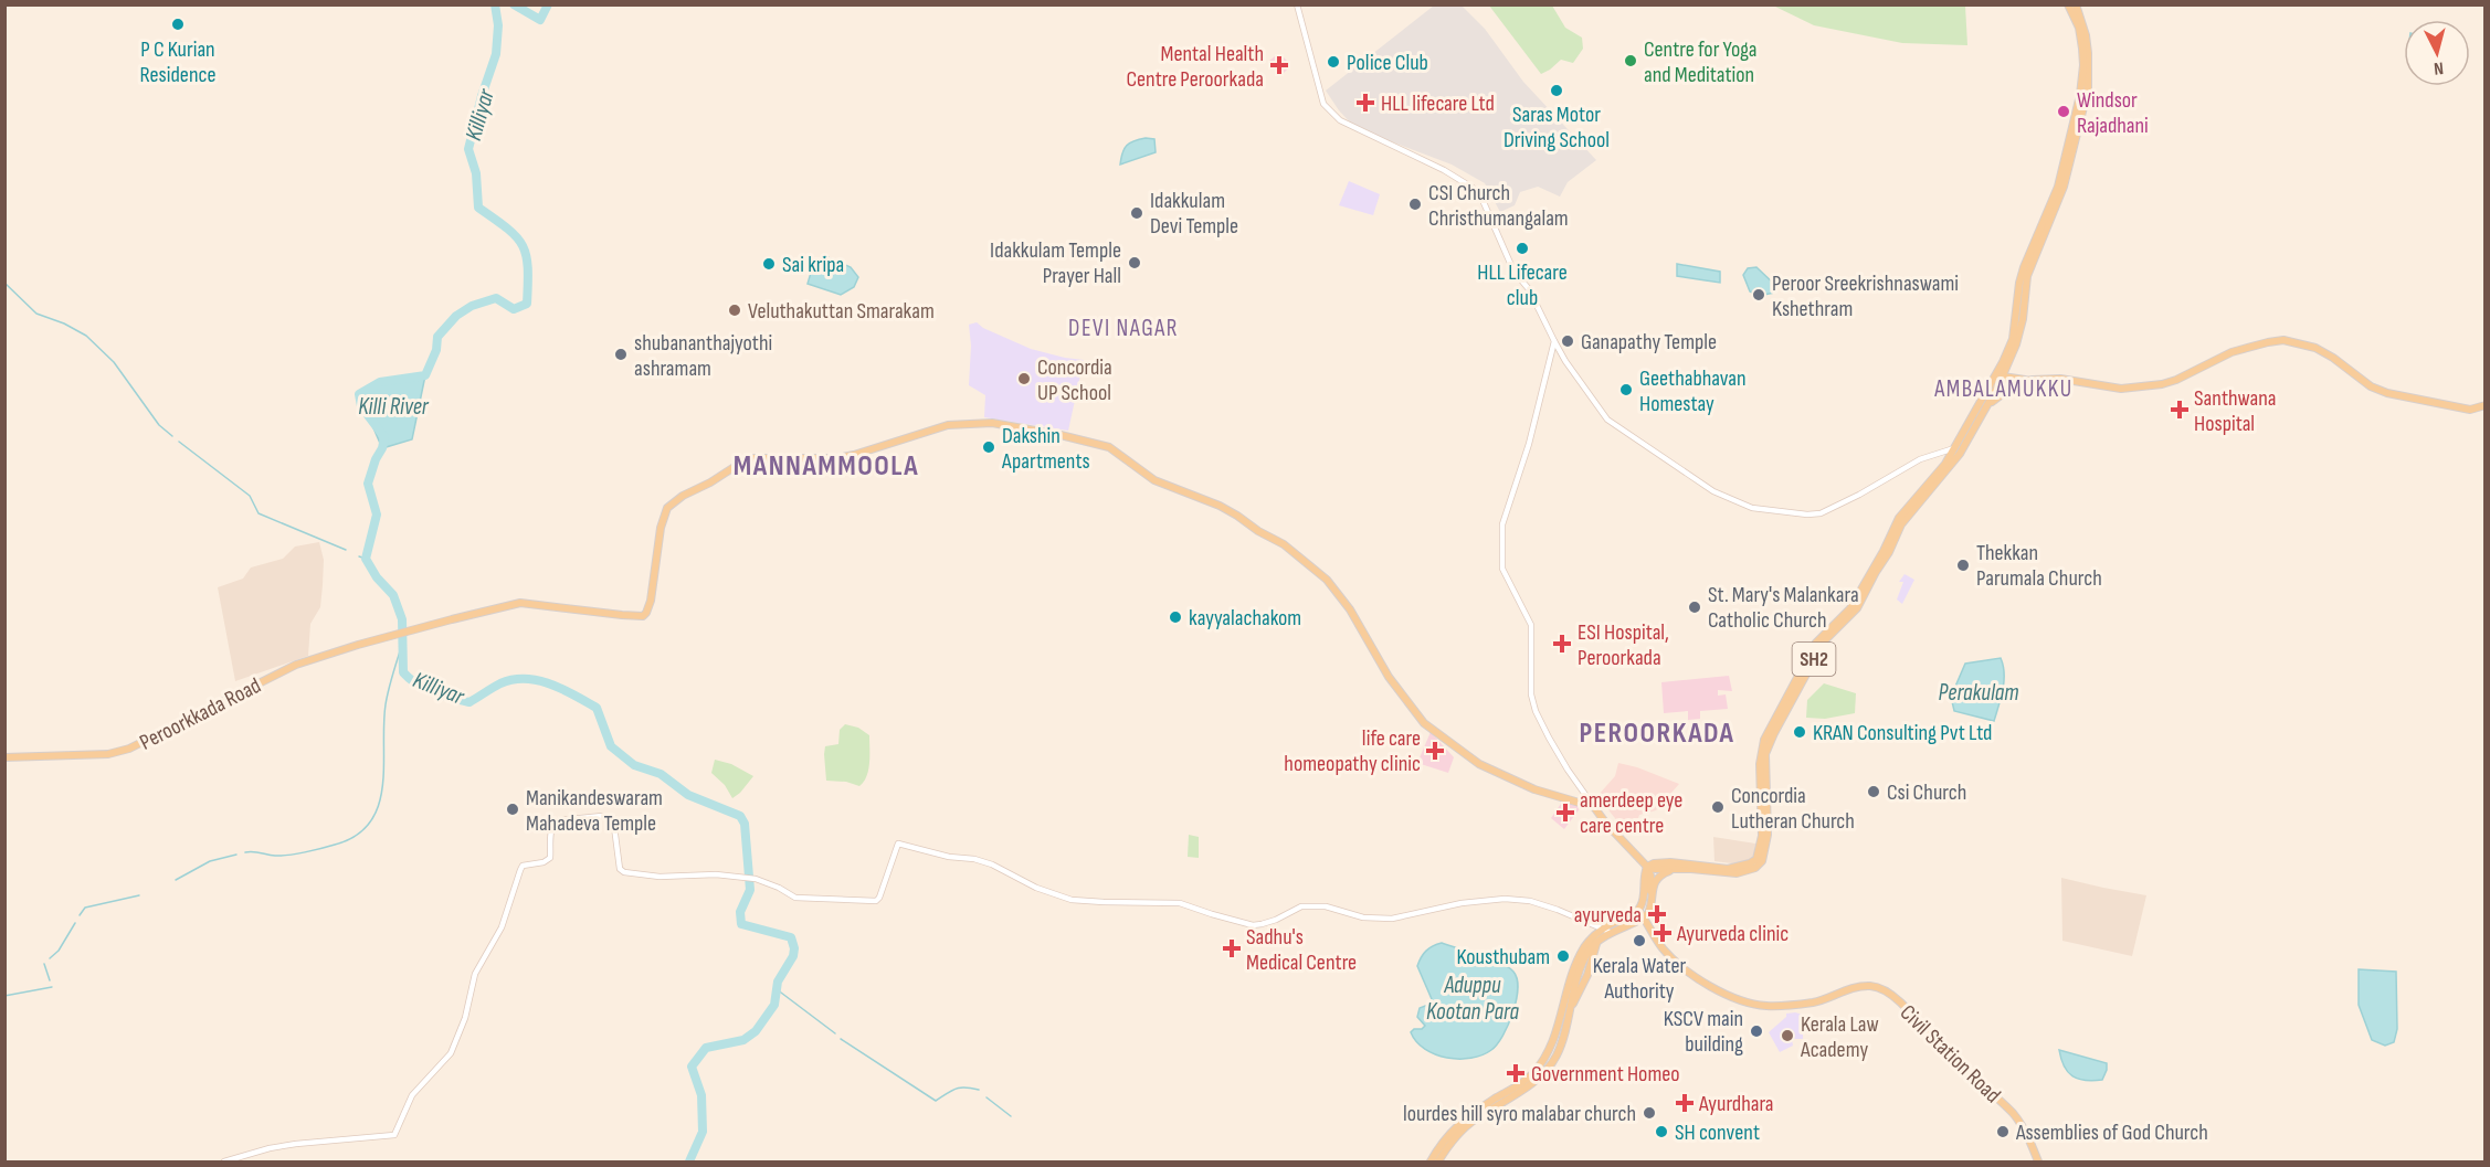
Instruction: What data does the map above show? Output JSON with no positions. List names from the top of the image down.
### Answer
{
  "streets": {
    "main road": ["Peroorkkada Road", "Civil Station Road"]
  },
  "districts": [
    "DEVI NAGAR",
    "AMBALAMUKKU",
    "MANNAMMOOLA",
    "PEROORKADA"
  ],
  "water": [
    "Killiyar",
    "Killi River",
    "Perakulam",
    "Aduppu Kootan Para"
  ],
  "places": {
    "other": [
      "P C Kurian Residence",
      "Centre for Yoga and Meditation",
      "Police Club",
      "Saras Motor Driving School",
      "Windsor Rajadhani",
      "CSI Church Christhumangalam",
      "Idakkulam Devi Temple",
      "HLL Lifecare club",
      "Idakkulam Temple Prayer Hall",
      "Sai kripa",
      "Peroor Sreekrishnaswami Kshethram",
      "Veluthakuttan Smarakam",
      "Ganapathy Temple",
      "shubananthajyothi ashramam",
      "Concordia UP School",
      "Geethabhavan Homestay",
      "Dakshin Apartments",
      "Thekkan Parumala Church",
      "St. Mary's Malankara Catholic Church",
      "kayyalachakom",
      "KRAN Consulting Pvt Ltd",
      "Csi Church",
      "Concordia Lutheran Church",
      "Manikandeswaram Mahadeva Temple",
      "Kerala Water Authority",
      "Kousthubam",
      "KSCV main building",
      "Kerala Law Academy",
      "lourdes hill syro malabar church",
      "SH convent",
      "Assemblies of God Church"
    ],
    "health": [
      "Mental Health Centre Peroorkada",
      "HLL lifecare Ltd",
      "Santhwana Hospital",
      "ESI Hospital, Peroorkada",
      "life care homeopathy clinic",
      "amerdeep eye care centre",
      "ayurveda",
      "Ayurveda clinic",
      "Sadhu's Medical Centre",
      "Government Homeo",
      "Ayurdhara"
    ]
  },
  "north": "bottom"
}
